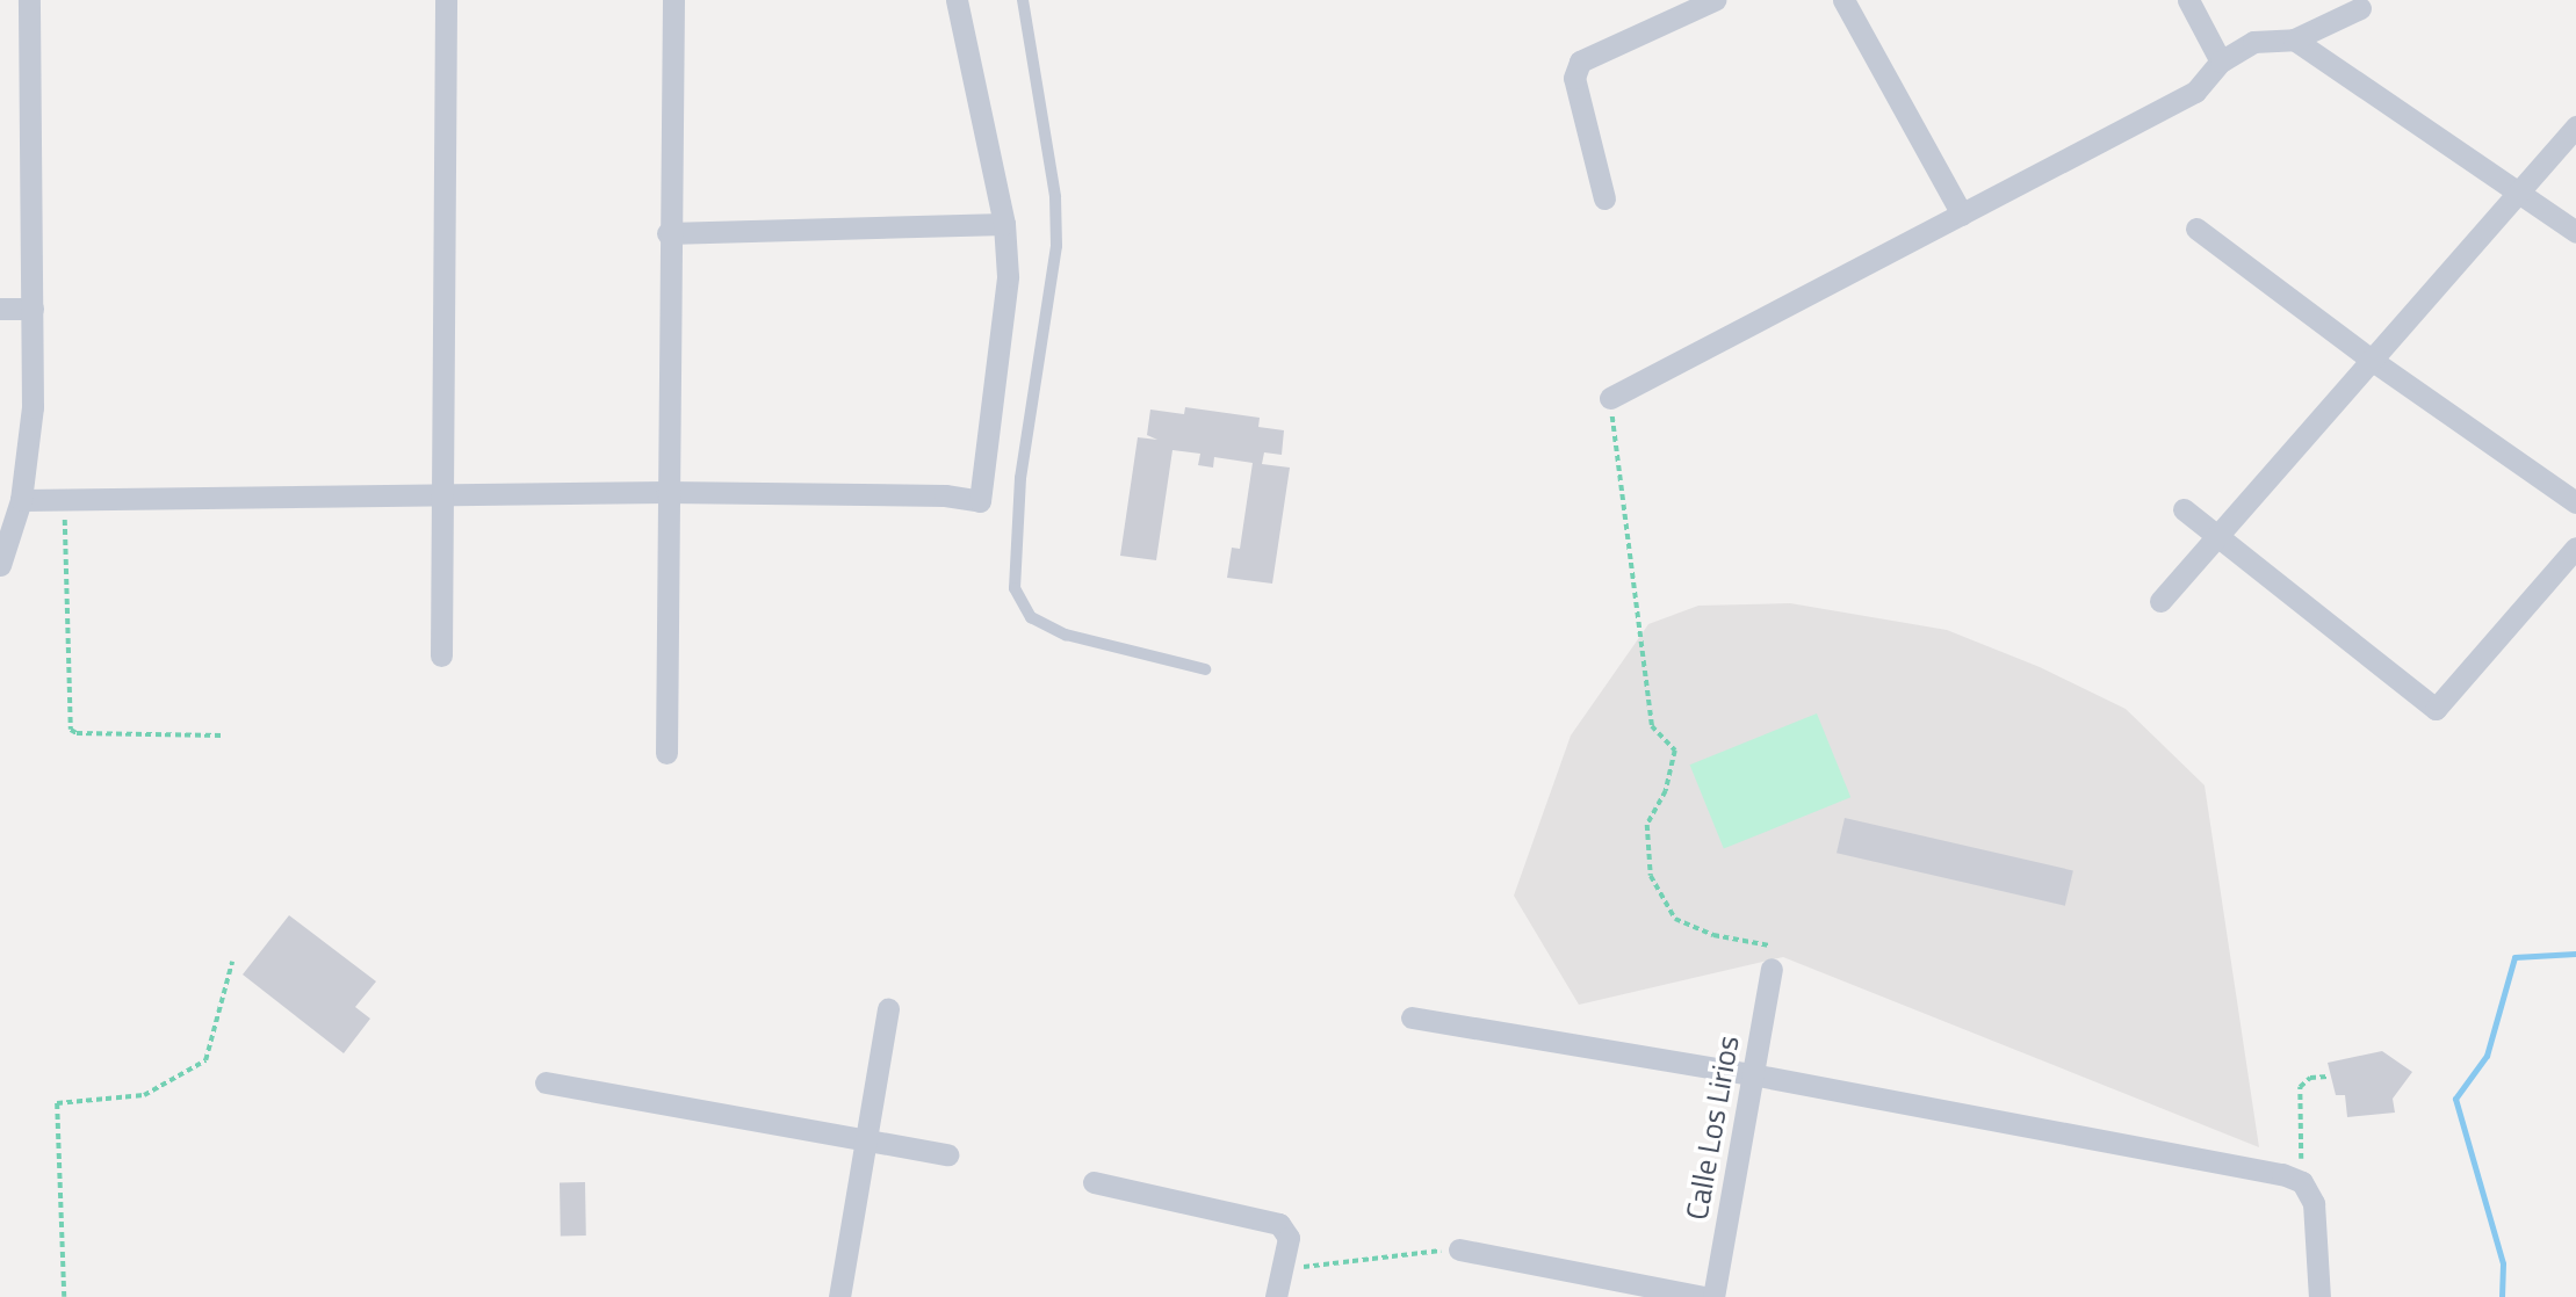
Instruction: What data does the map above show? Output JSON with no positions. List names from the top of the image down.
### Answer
{
  "streets": {
    "street": ["Calle Los Lirios"]
  }
}
